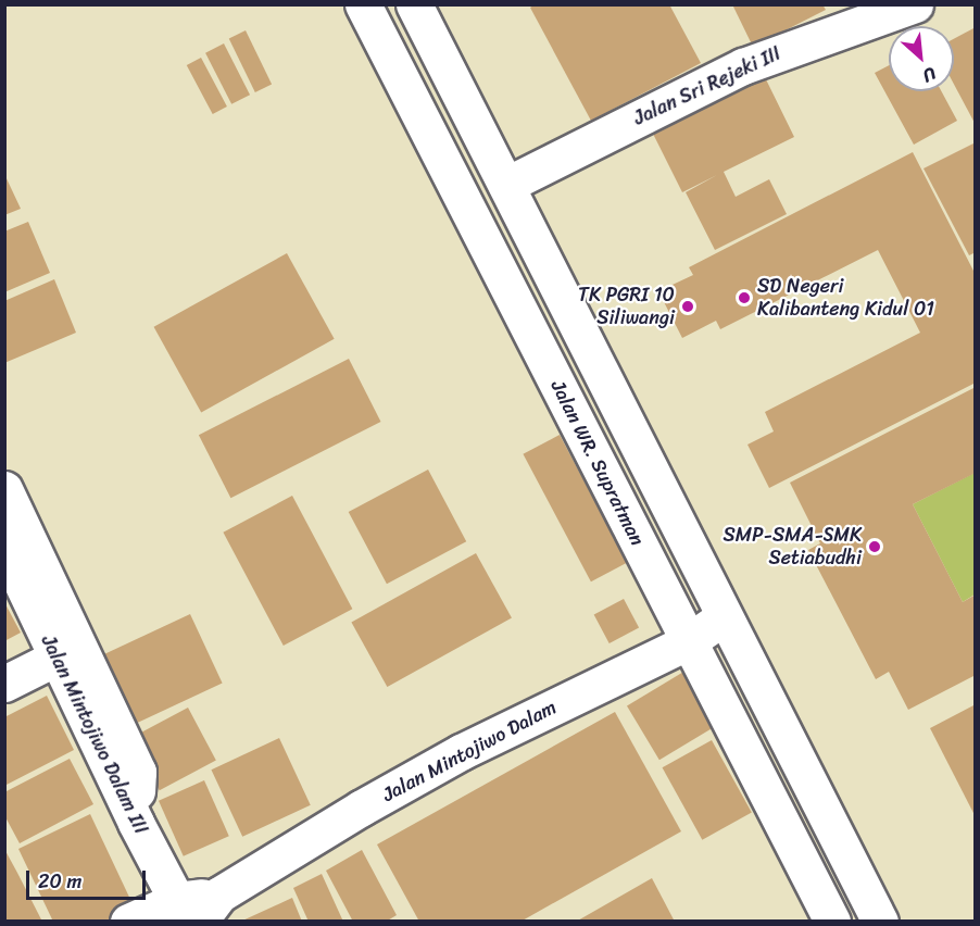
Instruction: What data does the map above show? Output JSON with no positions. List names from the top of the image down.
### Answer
{
  "streets": {
    "main road": [
      "Jalan Sri Rejeki III",
      "Jalan WR. Supratman",
      "Jalan Mintojiwo Dalam III",
      "Jalan Mintojiwo Dalam"
    ]
  },
  "crossings": [
    ["Jalan WR. Supratman", "Jalan Mintojiwo Dalam"],
    ["Jalan Mintojiwo Dalam III", "Jalan Mintojiwo Dalam"]
  ],
  "places": ["SD Negeri Kalibanteng Kidul 01", "TK PGRI 10 Siliwangi", "SMP-SMA-SMK Setiabudhi"],
  "scale_bar": "20 m",
  "north": "bottom right"
}
